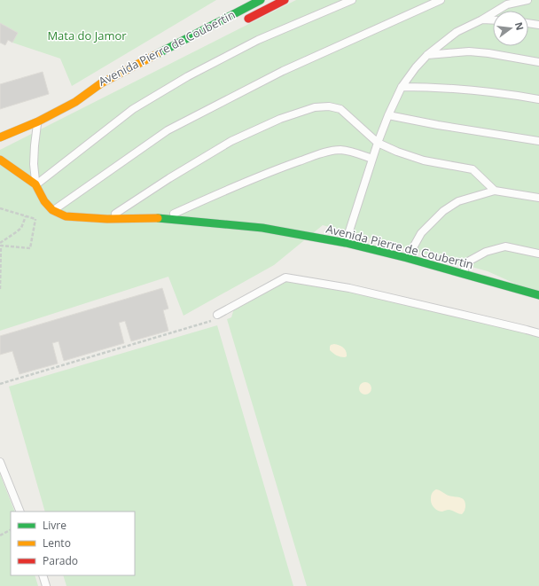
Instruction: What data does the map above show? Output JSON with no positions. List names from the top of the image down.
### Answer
{
  "streets": {
    "street": ["Avenida Pierre de Coubertin"]
  },
  "parks": ["Mata do Jamor"],
  "legend": ["Livre", "Lento", "Parado"],
  "north": "right"
}
